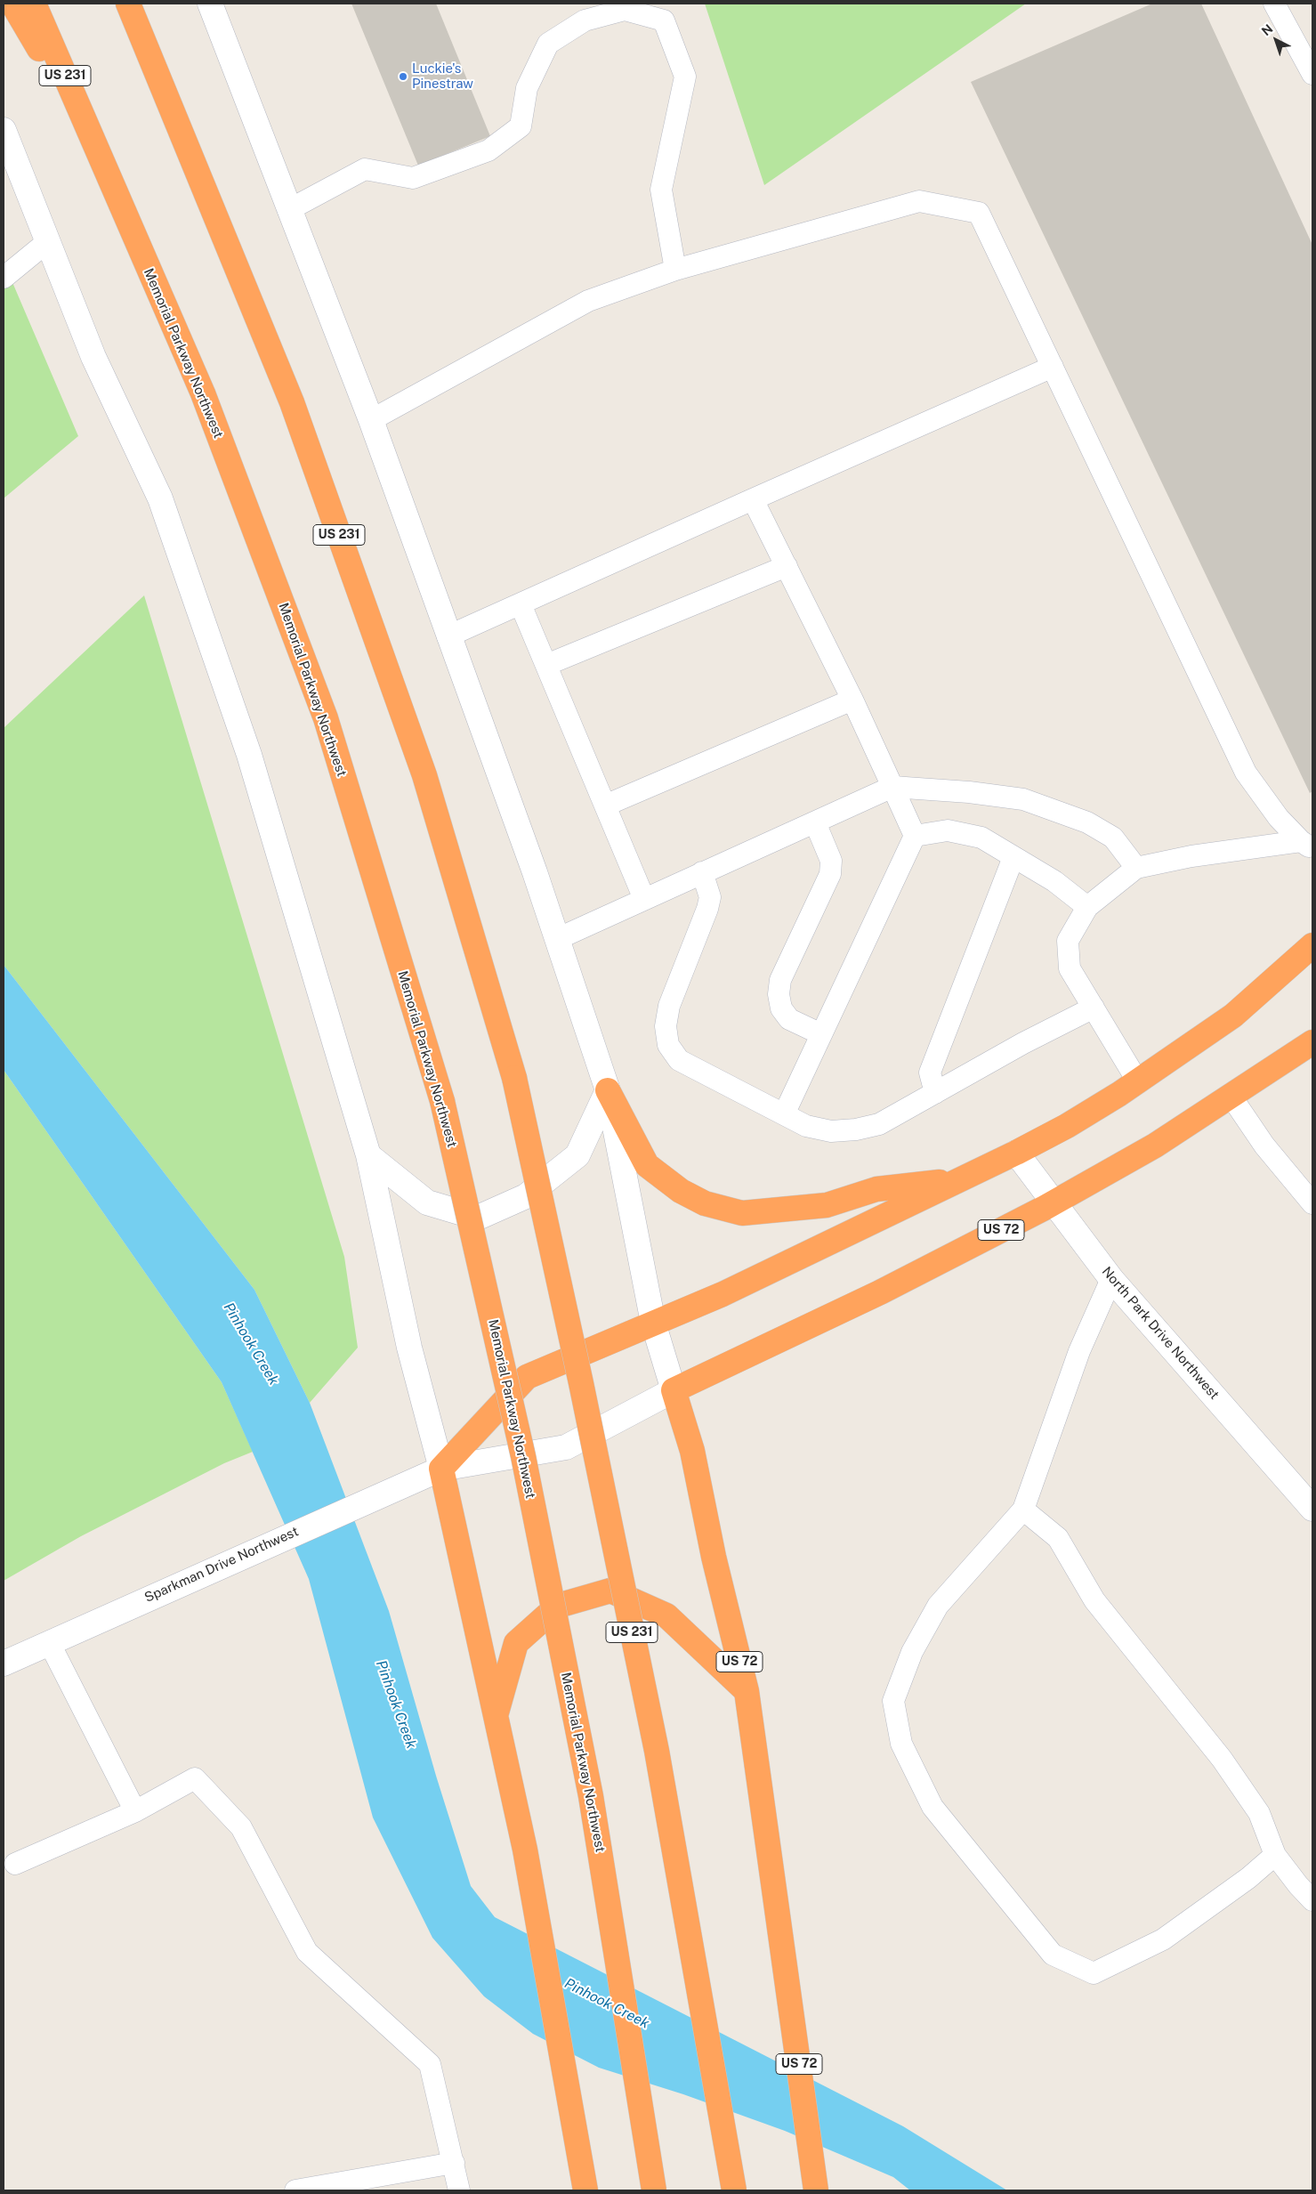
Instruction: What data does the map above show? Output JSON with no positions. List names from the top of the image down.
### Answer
{
  "streets": {
    "highway": [
      "US 231",
      "Memorial Parkway Northwest",
      "US 72",
      "Sparkman Drive Northwest"
    ],
    "main road": ["North Park Drive Northwest"]
  },
  "crossings": [
    ["US 72", "North Park Drive Northwest"],
    ["US 72", "Sparkman Drive Northwest"],
    ["North Park Drive Northwest", "Sparkman Drive Northwest"]
  ],
  "water": ["Pinhook Creek"],
  "places": ["Luckie's Pinestraw"],
  "north": "top left"
}
